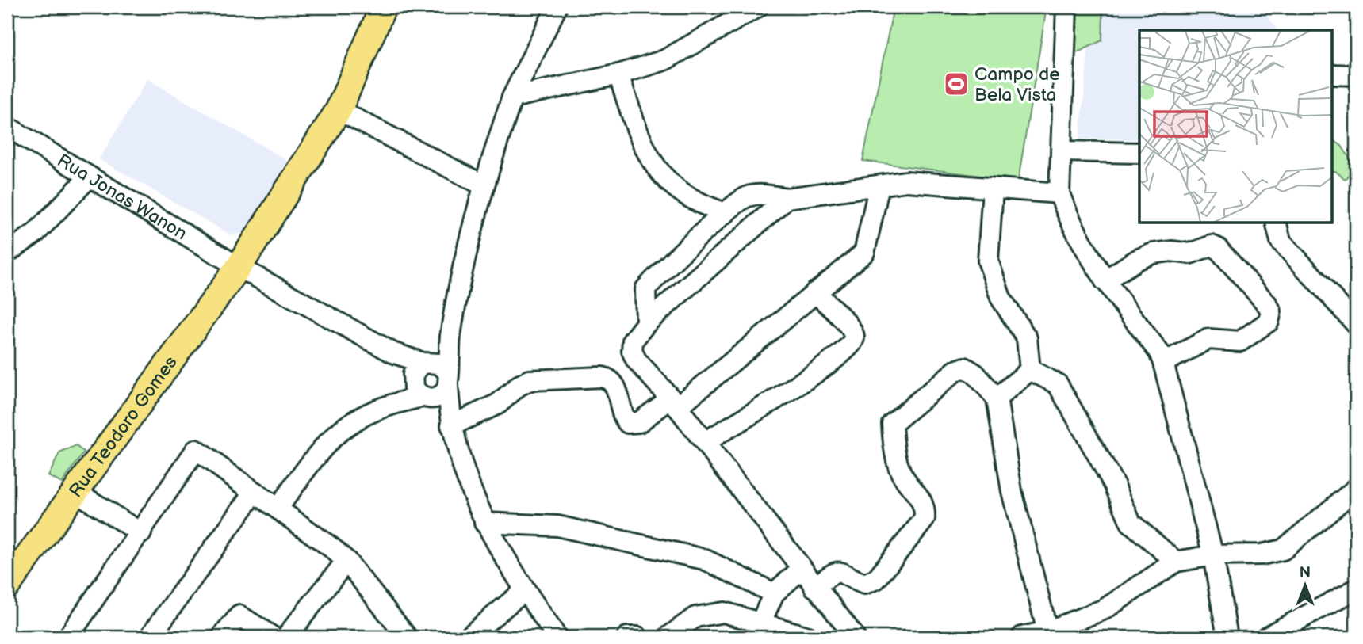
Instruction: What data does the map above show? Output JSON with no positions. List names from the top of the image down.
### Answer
{
  "streets": {
    "main road": ["Rua Teodoro Gomes"],
    "street": ["Rua Jonas Wanon"]
  },
  "crossings": [
    ["Rua Jonas Wanon", "Rua Teodoro Gomes"]
  ],
  "places": {
    "sports": ["Campo de Bela Vista"]
  },
  "north": "top"
}
